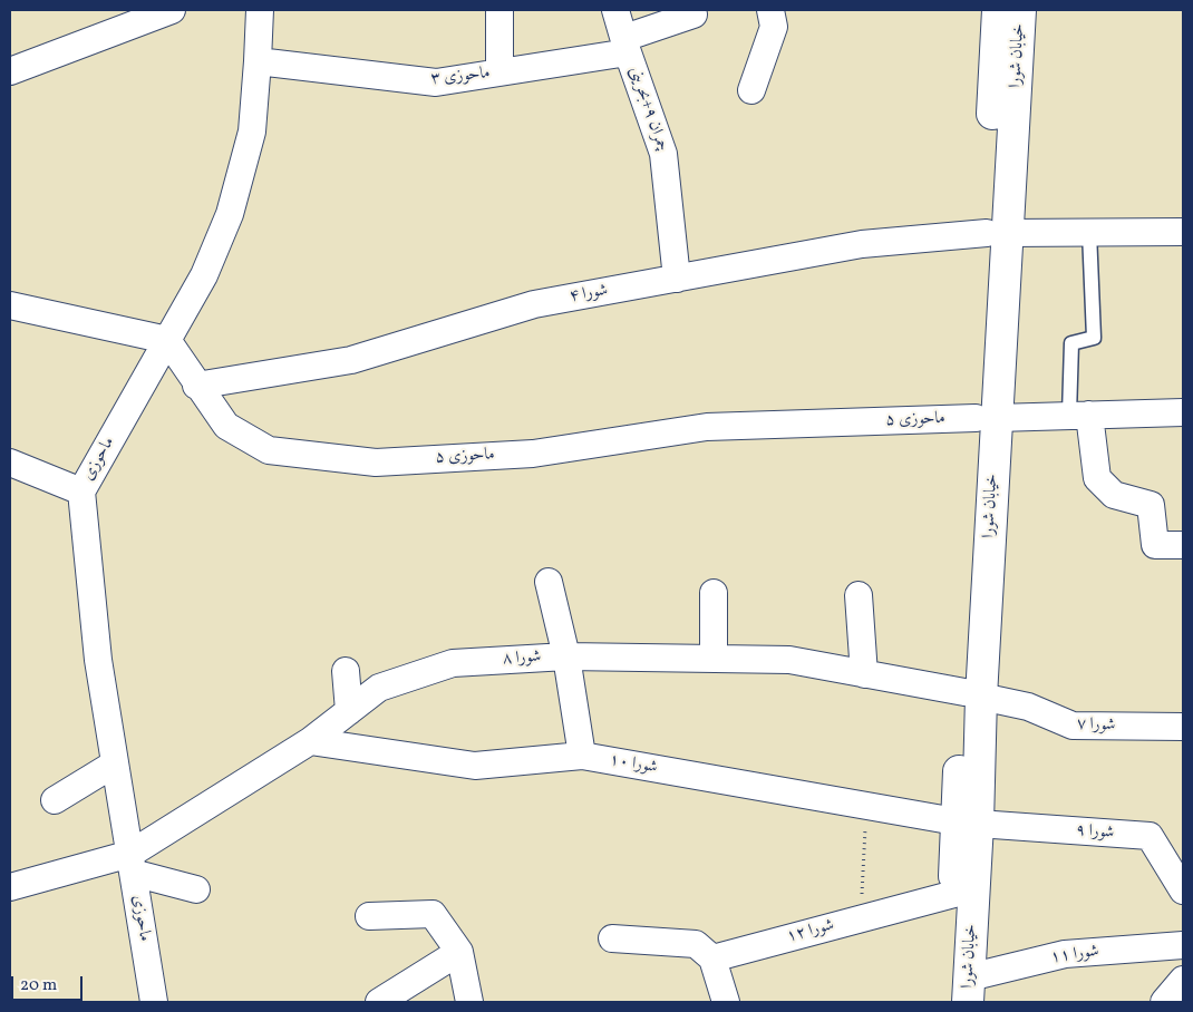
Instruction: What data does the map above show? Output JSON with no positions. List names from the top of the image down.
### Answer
{
  "streets": {
    "main road": ["خیابان شورا"],
    "street": [
      "ماحوزی ۳",
      "چمران ۹+بحرینی",
      "شورا ۴",
      "ماحوزی ۵",
      "ماحوزی",
      "شورا ۸",
      "شورا ۷",
      "شورا ۱۰",
      "شورا ۹",
      "شورا ۱۲",
      "شورا ۱۱"
    ]
  },
  "crossings": [
    ["خیابان شورا", "شورا ۴"],
    ["خیابان شورا", "ماحوزی ۵"],
    ["خیابان شورا", "شورا ۸"],
    ["خیابان شورا", "شورا ۷"],
    ["خیابان شورا", "شورا ۱۰"],
    ["خیابان شورا", "شورا ۹"],
    ["خیابان شورا", "شورا ۱۲"],
    ["خیابان شورا", "شورا ۱۱"],
    ["ماحوزی ۳", "چمران ۹+بحرینی"],
    ["ماحوزی ۳", "ماحوزی"],
    ["چمران ۹+بحرینی", "شورا ۴"],
    ["شورا ۴", "ماحوزی ۵"],
    ["ماحوزی ۵", "ماحوزی"],
    ["ماحوزی", "شورا ۸"],
    ["شورا ۸", "شورا ۷"],
    ["شورا ۸", "شورا ۱۰"],
    ["شورا ۱۰", "شورا ۹"]
  ],
  "scale_bar": "20 m"
}
